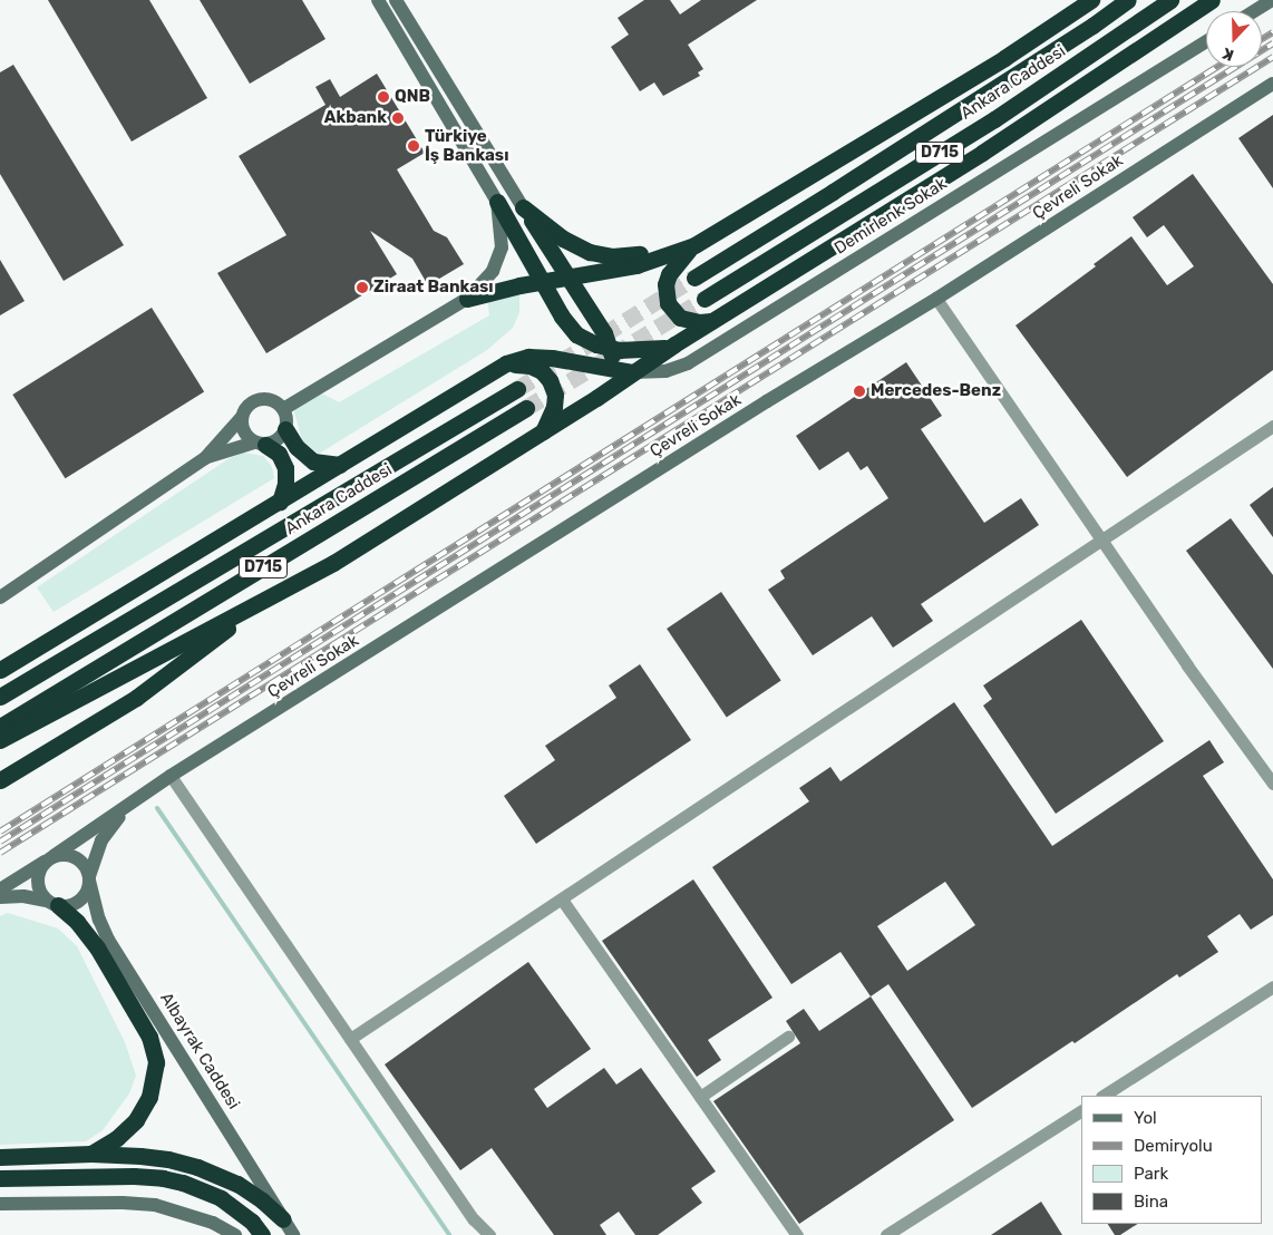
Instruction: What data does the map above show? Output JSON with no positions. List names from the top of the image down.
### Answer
{
  "streets": {
    "highway": ["Ankara Caddesi", "D715"],
    "street": ["Çevreli Sokak", "Demirlenk Sokak", "Albayrak Caddesi"]
  },
  "crossings": [
    ["Çevreli Sokak", "Albayrak Caddesi"]
  ],
  "places": [
    "QNB",
    "Akbank",
    "Türkiye İş Bankası",
    "Ziraat Bankası",
    "Mercedes-Benz"
  ],
  "legend": [
    "Yol",
    "Demiryolu",
    "Park",
    "Bina"
  ],
  "north": "bottom"
}
